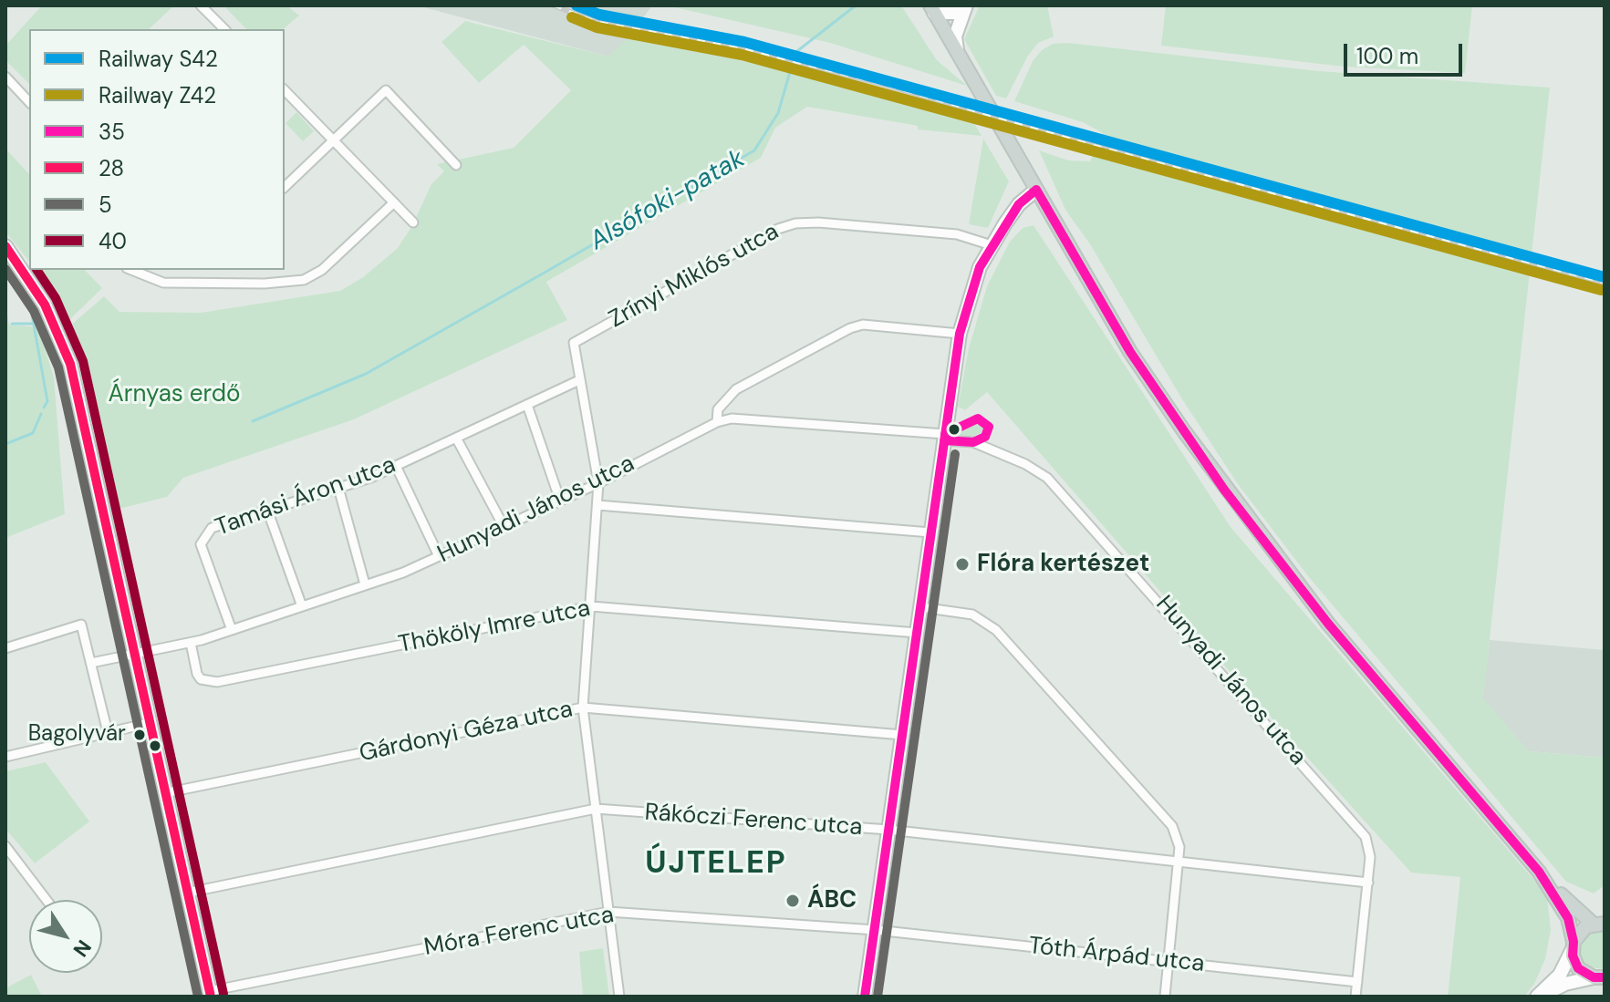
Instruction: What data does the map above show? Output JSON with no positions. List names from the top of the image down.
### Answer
{
  "streets": {
    "street": [
      "Zrínyi Miklós utca",
      "Tamási Áron utca",
      "Hunyadi János utca",
      "Thököly Imre utca",
      "Gárdonyi Géza utca",
      "Rákóczi Ferenc utca",
      "Móra Ferenc utca",
      "Tóth Árpád utca"
    ]
  },
  "crossings": [
    ["Zrínyi Miklós utca", "Tamási Áron utca"],
    ["Tamási Áron utca", "Hunyadi János utca"],
    ["Hunyadi János utca", "Thököly Imre utca"],
    ["Hunyadi János utca", "Rákóczi Ferenc utca"],
    ["Hunyadi János utca", "Tóth Árpád utca"],
    ["Móra Ferenc utca", "Tóth Árpád utca"]
  ],
  "districts": ["ÚJTELEP"],
  "water": ["Alsófoki-patak"],
  "parks": ["Árnyas erdő"],
  "places": ["Flóra kertészet", "Bagolyvár", "ÁBC"],
  "lines": [
    "rail line S42",
    "rail line Z42",
    "transit line 35",
    "transit line 28",
    "transit line 5",
    "transit line 40"
  ],
  "legend": [
    "Railway S42",
    "Railway Z42",
    "35",
    "28",
    "5",
    "40"
  ],
  "scale_bar": "100 m",
  "north": "bottom right"
}
